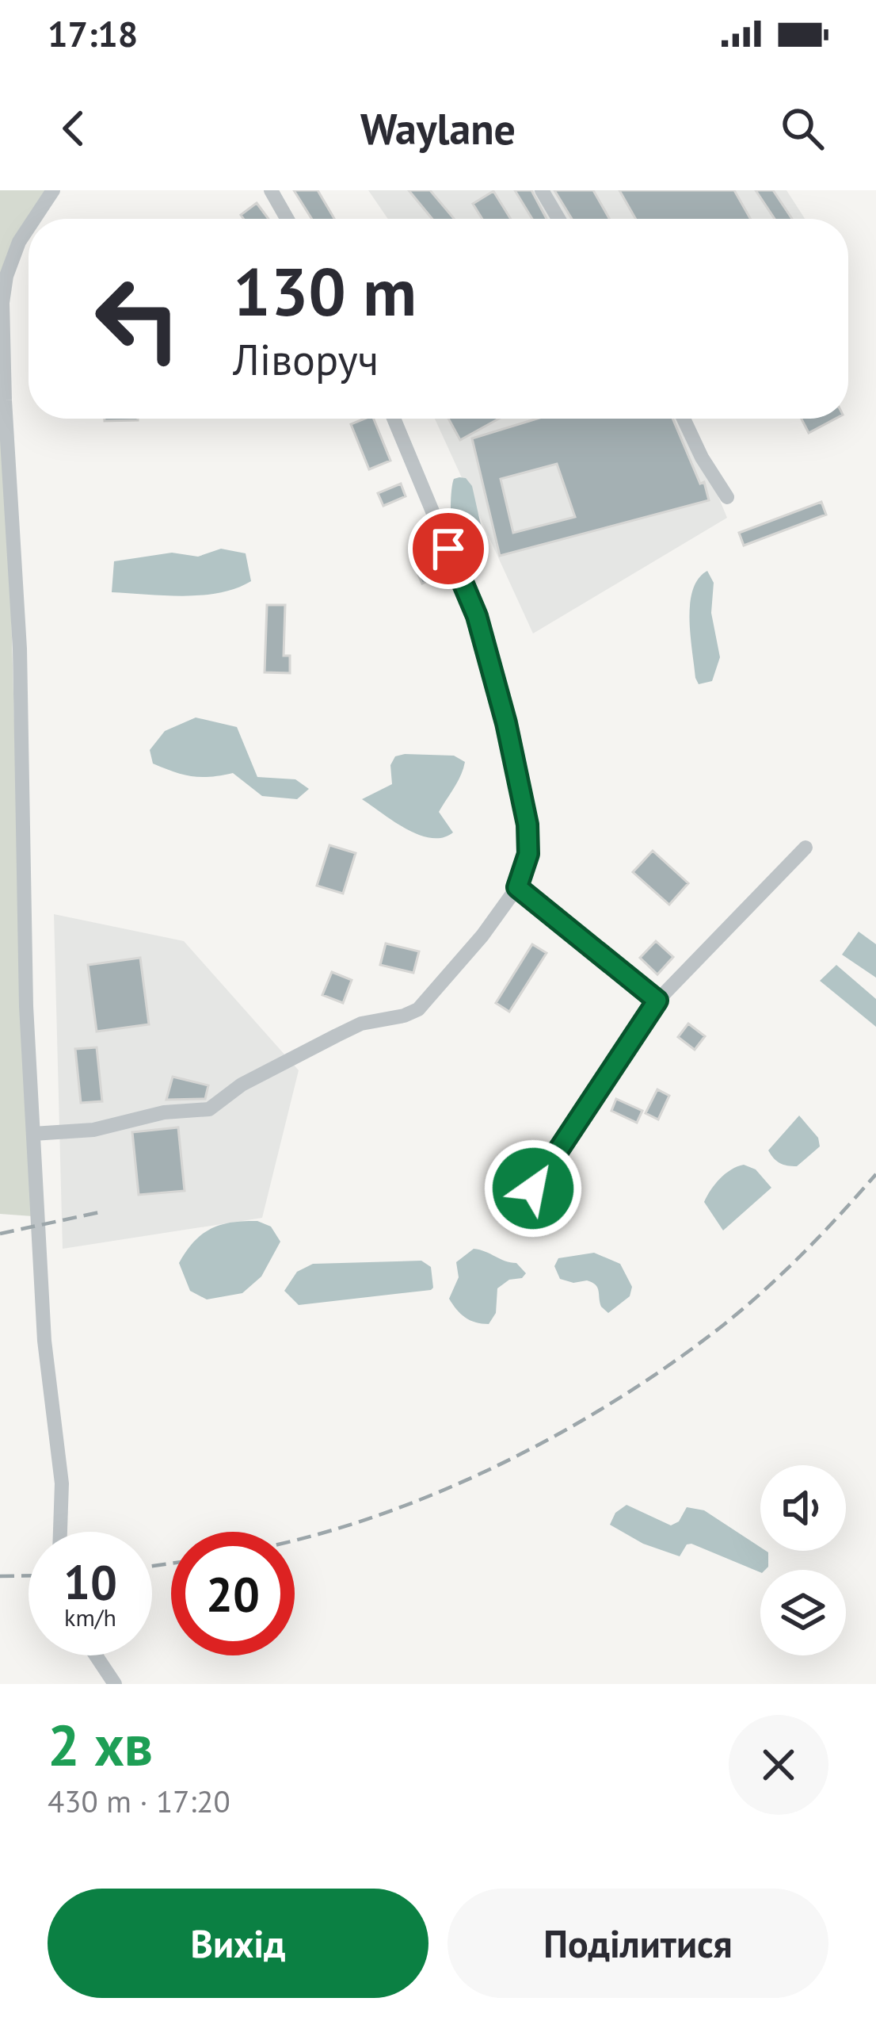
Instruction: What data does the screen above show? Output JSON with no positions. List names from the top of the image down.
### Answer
{
  "page": {
    "status": "17:18",
    "header": "Waylane",
    "turn": ["130 m", "Ліворуч"],
    "speed": "10 km/h",
    "limit": "20",
    "heading": ["2 хв", "430 m · 17:20"],
    "buttons": ["Вихід", "Поділитися"]
  }
}
